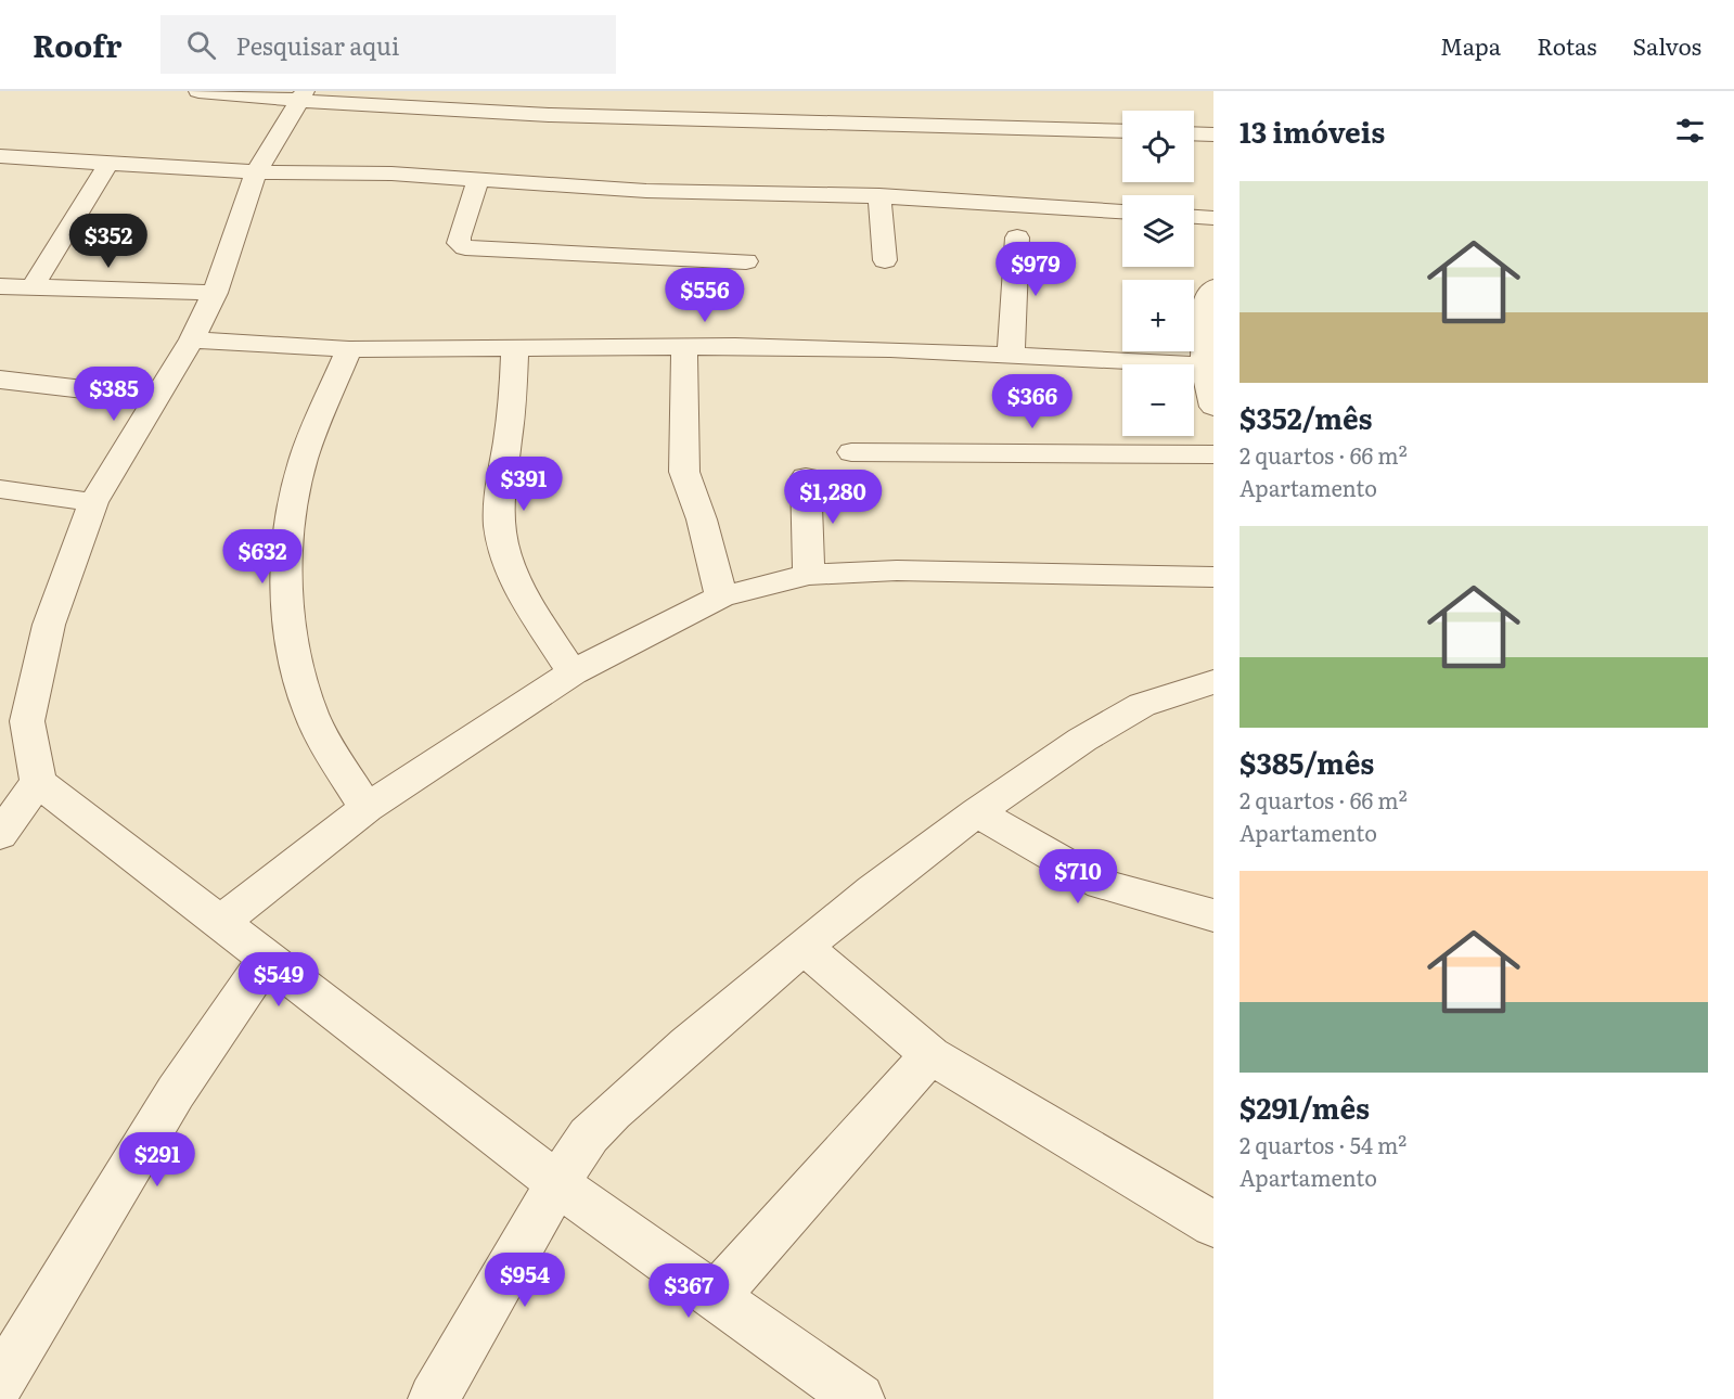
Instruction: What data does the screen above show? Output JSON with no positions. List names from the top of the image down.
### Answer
{
  "page": {
    "header": "Roofr",
    "search": "Pesquisar aqui",
    "nav": ["Mapa", "Rotas", "Salvos"],
    "heading": "13 imóveis",
    "map_buttons": ["+", "−"],
    "list": [
      {
        "name": "$352/mês",
        "note": "2 quartos · 66 m² · Apartamento"
      },
      {
        "name": "$385/mês",
        "note": "2 quartos · 66 m² · Apartamento"
      },
      {
        "name": "$291/mês",
        "note": "2 quartos · 54 m² · Apartamento"
      }
    ],
    "price": [
      "$352",
      "$979",
      "$556",
      "$385",
      "$366",
      "$391",
      "$1,280",
      "$632",
      "$710",
      "$549",
      "$291",
      "$954",
      "$367"
    ]
  }
}
